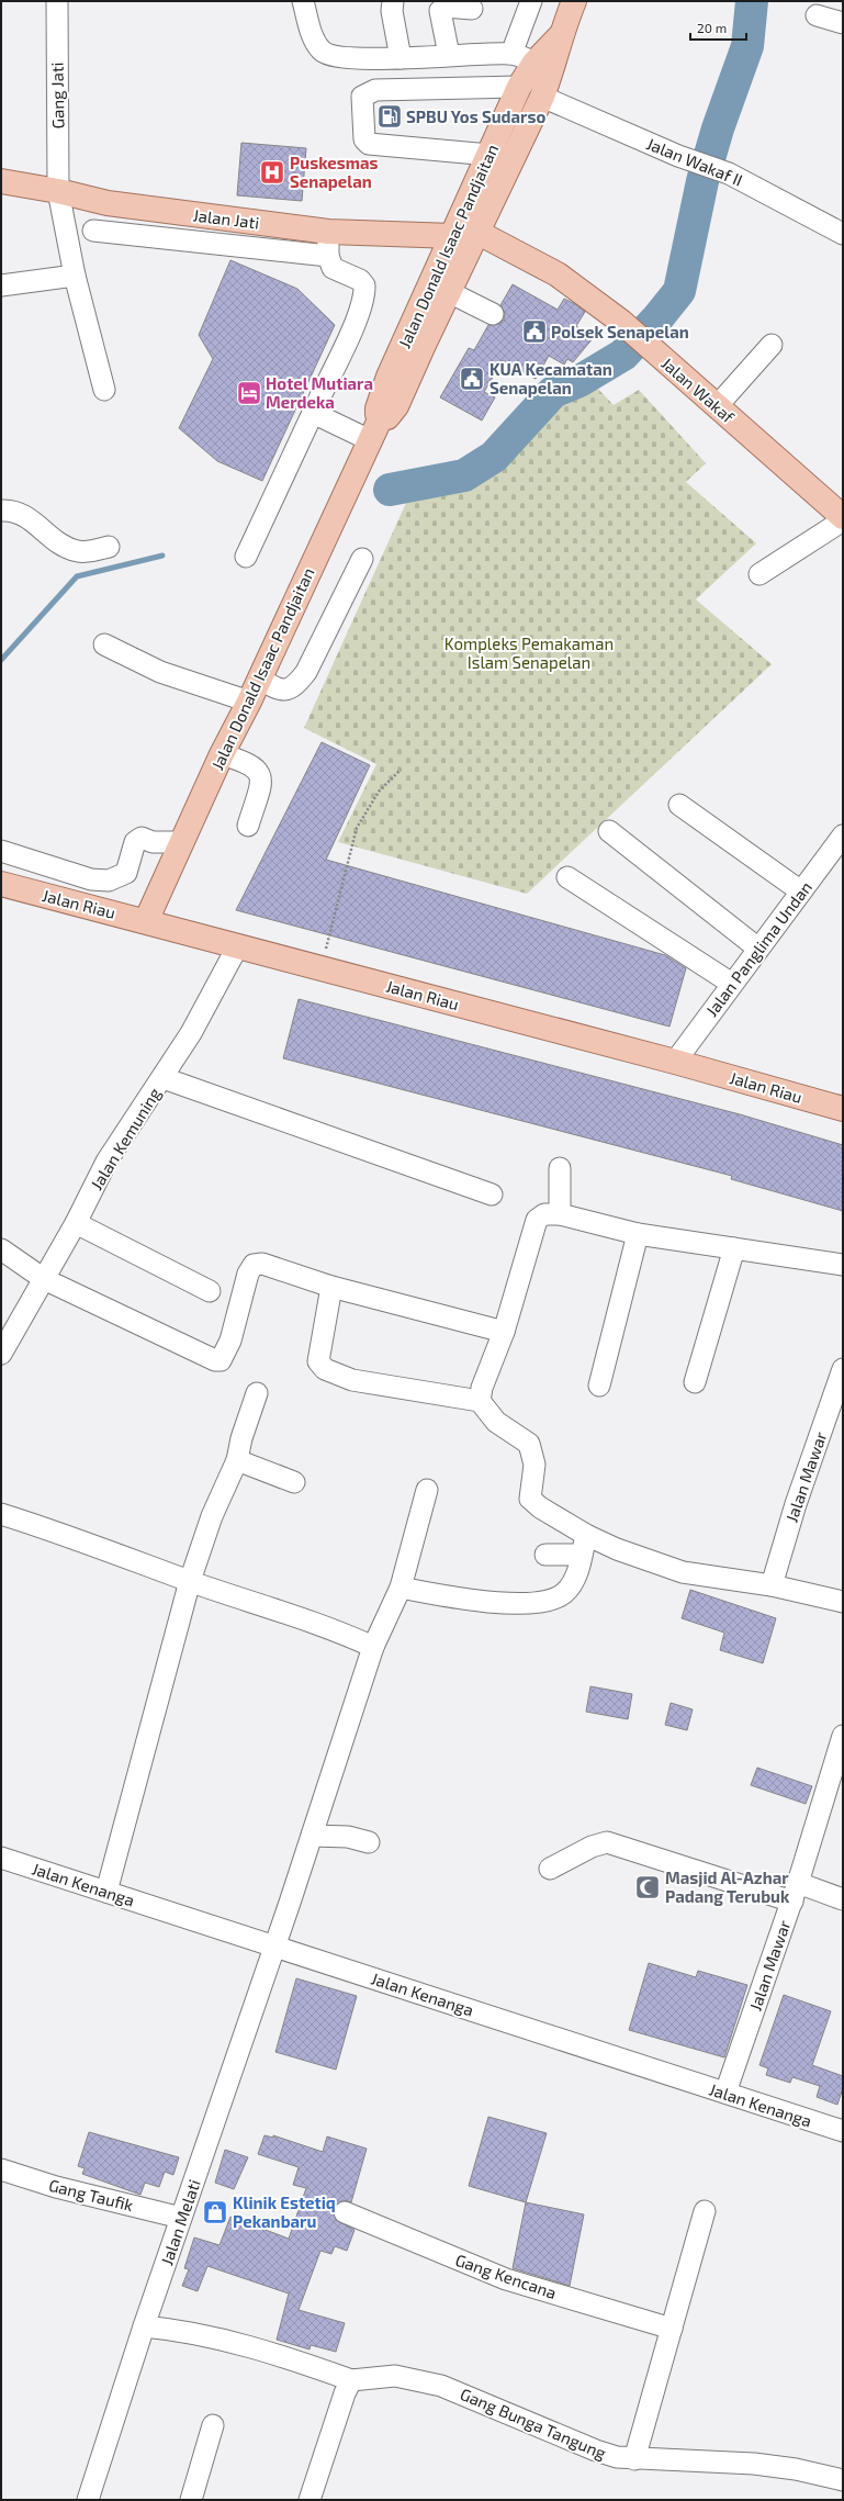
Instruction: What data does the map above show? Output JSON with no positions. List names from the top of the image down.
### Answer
{
  "streets": {
    "main road": [
      "Jalan Jati",
      "Jalan Donald Isaac Pandjaitan",
      "Jalan Wakaf",
      "Jalan Riau"
    ],
    "street": [
      "Gang Jati",
      "Jalan Wakaf II",
      "Jalan Panglima Undan",
      "Jalan Kemuning",
      "Jalan Mawar",
      "Jalan Kenanga",
      "Gang Taufik",
      "Jalan Melati",
      "Gang Kencana",
      "Gang Bunga Tangung"
    ]
  },
  "crossings": [
    ["Gang Jati", "Jalan Jati"],
    ["Jalan Wakaf II", "Jalan Donald Isaac Pandjaitan"],
    ["Jalan Jati", "Jalan Donald Isaac Pandjaitan"],
    ["Jalan Donald Isaac Pandjaitan", "Jalan Wakaf"],
    ["Jalan Donald Isaac Pandjaitan", "Jalan Riau"],
    ["Jalan Riau", "Jalan Panglima Undan"],
    ["Jalan Riau", "Jalan Kemuning"],
    ["Jalan Mawar", "Jalan Kenanga"],
    ["Jalan Kenanga", "Jalan Melati"],
    ["Gang Taufik", "Jalan Melati"]
  ],
  "parks": ["Kompleks Pemakaman Islam Senapelan"],
  "places": {
    "fuel station": ["SPBU Yos Sudarso"],
    "hospital": ["Puskesmas Senapelan"],
    "public building": ["Polsek Senapelan", "KUA Kecamatan Senapelan"],
    "hotel": ["Hotel Mutiara Merdeka"],
    "mosque": ["Masjid Al-Azhar Padang Terubuk"],
    "shop": ["Klinik Estetiq Pekanbaru"]
  },
  "scale_bar": "20 m"
}
